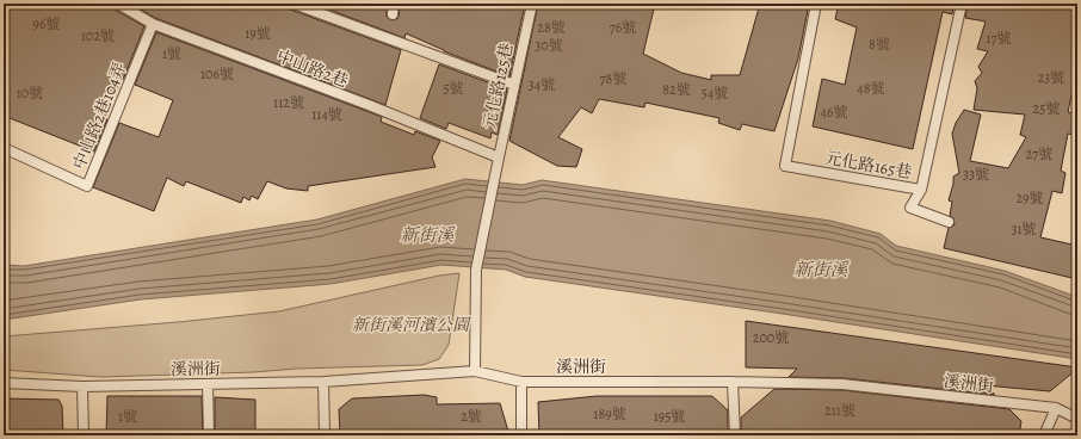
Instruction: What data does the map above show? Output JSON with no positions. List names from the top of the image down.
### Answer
{
  "streets": {
    "lane": [
      "中山路2巷",
      "元化路125巷",
      "中山路2巷104弄",
      "元化路165巷",
      "溪洲街"
    ]
  },
  "crossings": [
    ["中山路2巷", "元化路125巷"],
    ["中山路2巷", "中山路2巷104弄"],
    ["元化路125巷", "溪洲街"]
  ],
  "water": ["新街溪"],
  "parks": ["新街溪河濱公園"],
  "house_numbers": [
    "96號",
    "28號",
    "76號",
    "19號",
    "102號",
    "17號",
    "8號",
    "30號",
    "1號",
    "106號",
    "23號",
    "78號",
    "34號",
    "5號",
    "48號",
    "82號",
    "10號",
    "54號",
    "112號",
    "25號",
    "46號",
    "114號",
    "27號",
    "33號",
    "29號",
    "31號",
    "200號",
    "211號",
    "189號",
    "1號",
    "2號",
    "195號"
  ]
}
